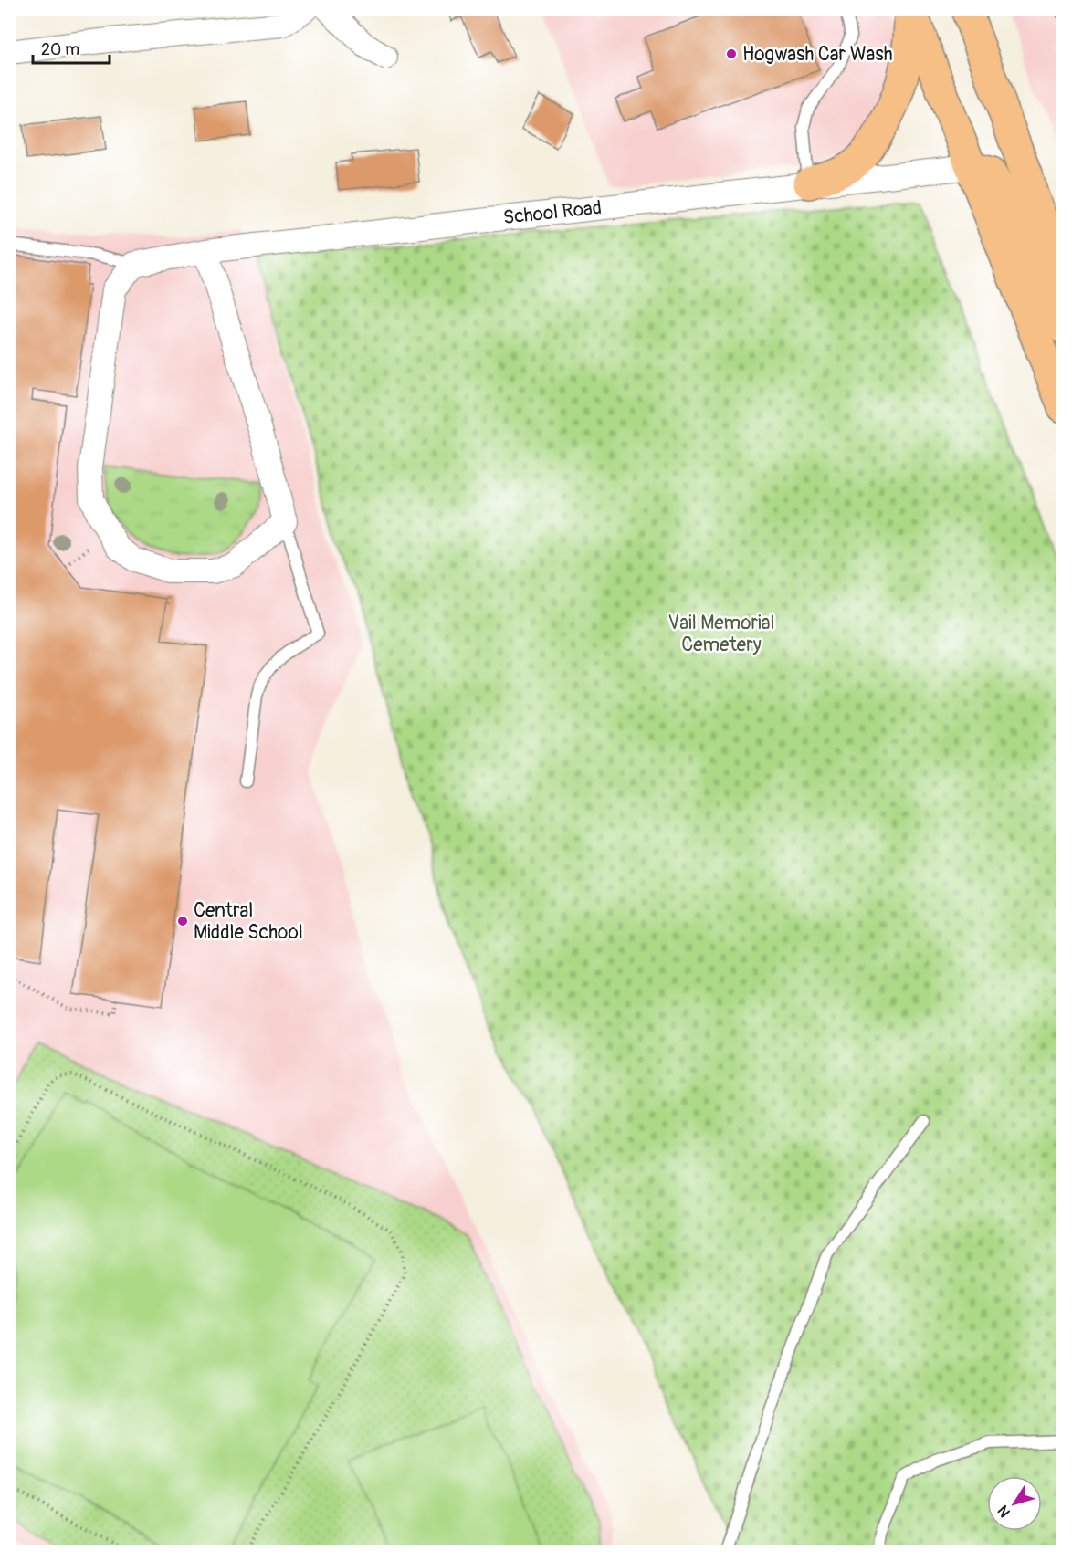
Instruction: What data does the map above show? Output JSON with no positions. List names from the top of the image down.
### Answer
{
  "streets": {
    "street": ["School Road"]
  },
  "parks": ["Vail Memorial Cemetery"],
  "places": ["Hogwash Car Wash", "Central Middle School"],
  "scale_bar": "20 m",
  "north": "bottom left"
}
